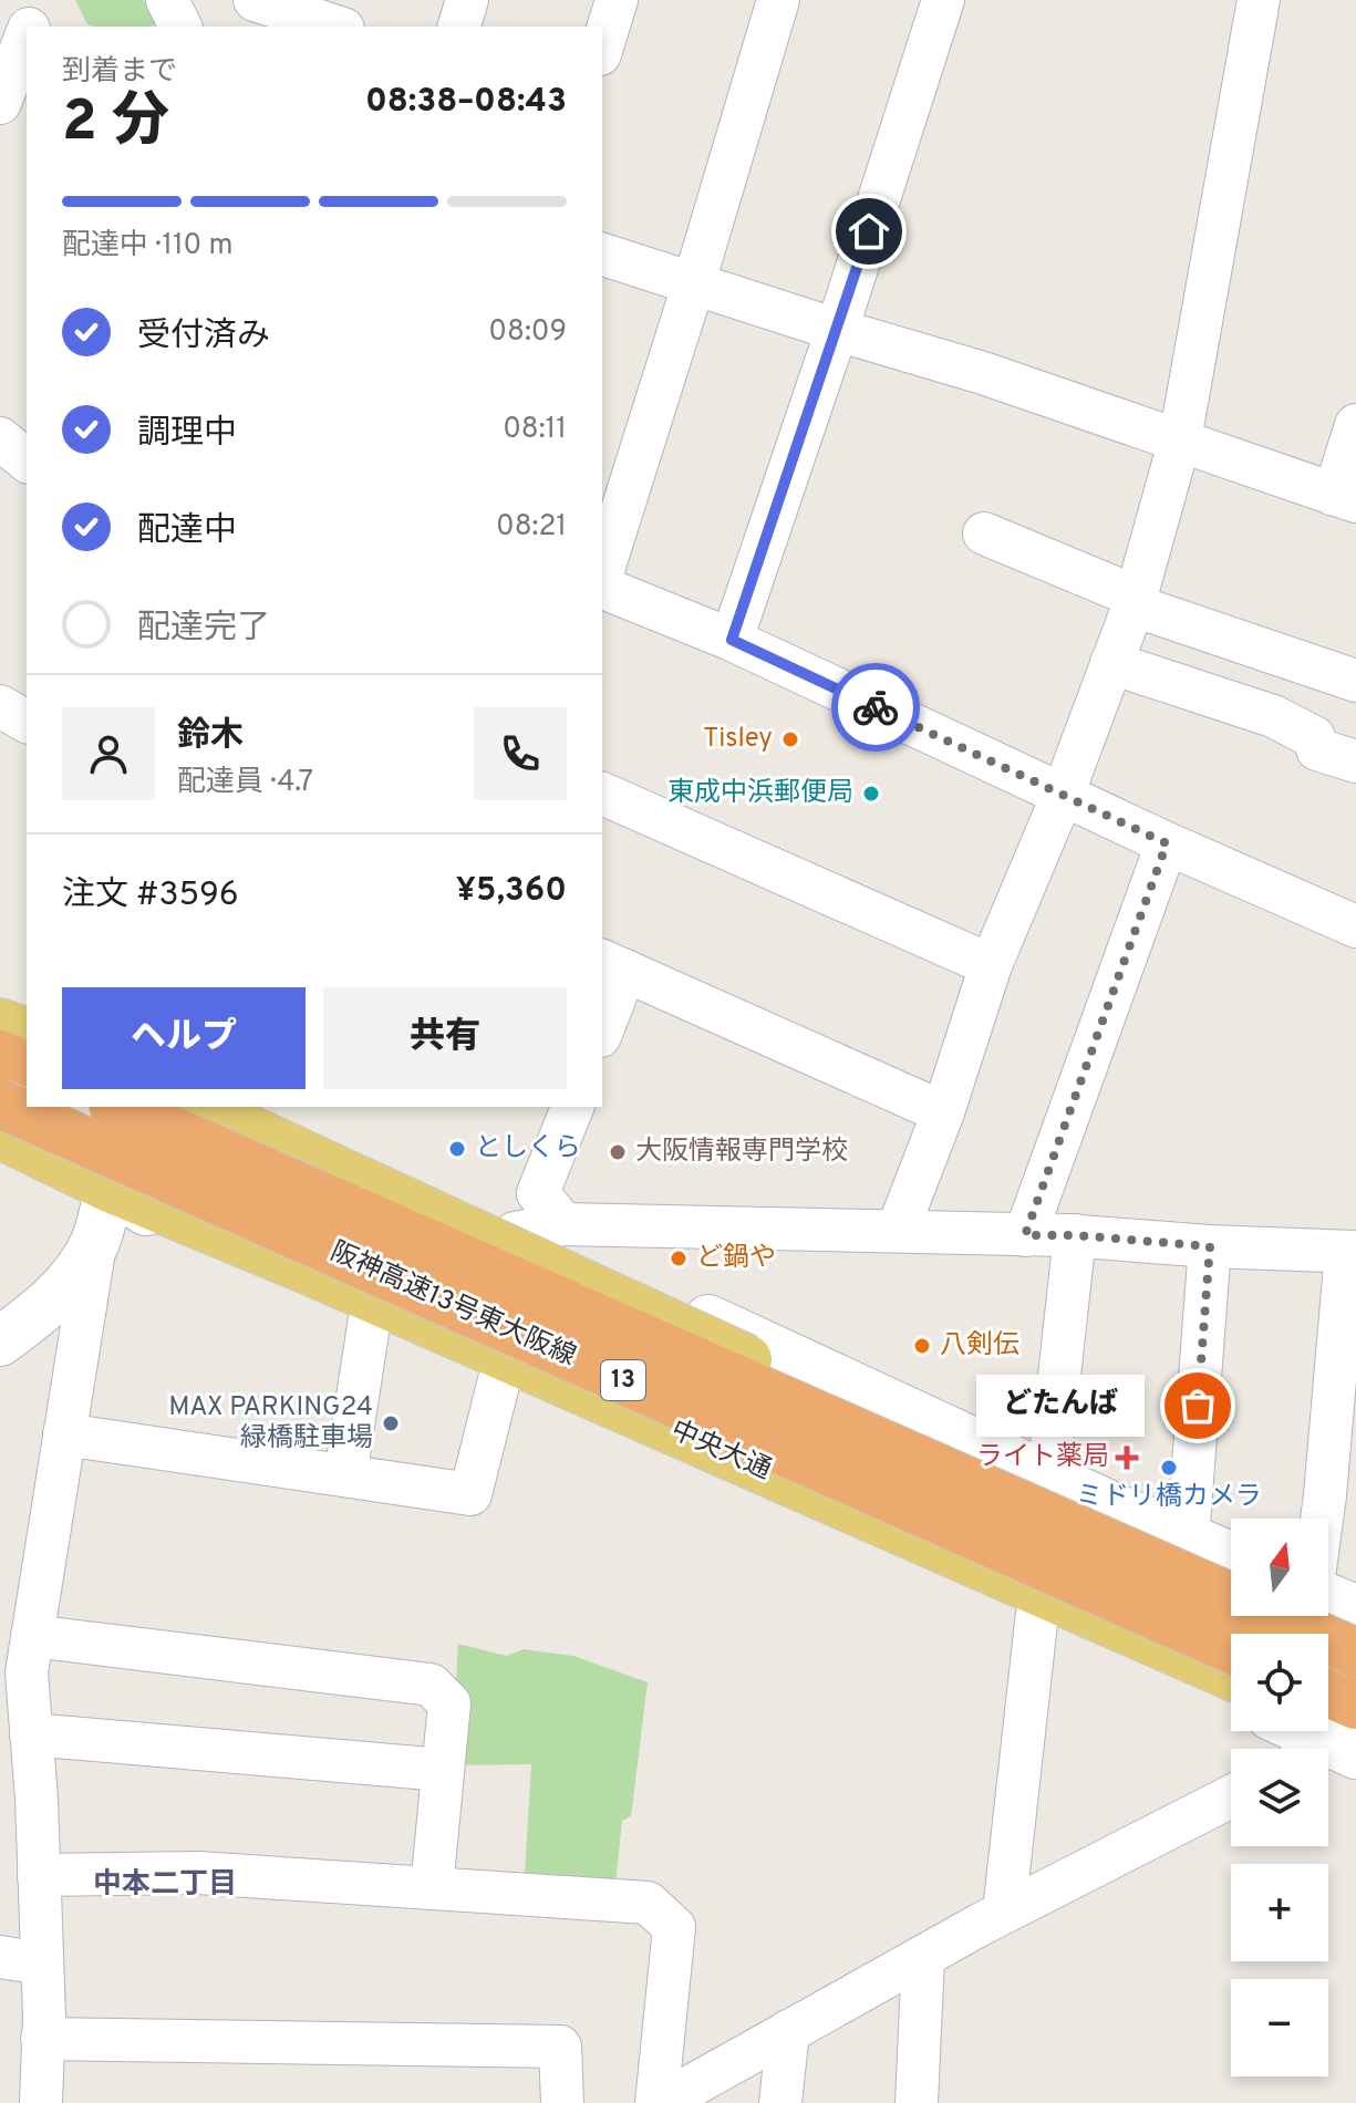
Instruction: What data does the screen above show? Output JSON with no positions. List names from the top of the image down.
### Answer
{
  "streets": {
    "highway": ["阪神高速13号東大阪線", "13"],
    "main road": ["中央大通"]
  },
  "districts": ["中本二丁目"],
  "places": {
    "other": [
      "Tisley",
      "東成中浜郵便局",
      "としくら",
      "大阪情報専門学校",
      "ど鍋や",
      "八剣伝",
      "どたんば",
      "MAX PARKING24 緑橋駐車場",
      "ミドリ橋カメラ"
    ],
    "health": ["ライト薬局"]
  },
  "north": "top",
  "page": {
    "heading": ["2 分", "到着まで", "08:38–08:43"],
    "panel": [
      "鈴木",
      "配達員 · 4.7",
      "注文 #3596",
      "¥5,360"
    ],
    "bar": "配達中 · 110 m",
    "list": [
      ["受付済み", "08:09"],
      ["調理中", "08:11"],
      ["配達中", "08:21"],
      "配達完了"
    ],
    "buttons": ["ヘルプ", "共有"],
    "bubble": "どたんば",
    "map_buttons": ["+", "−"]
  }
}
